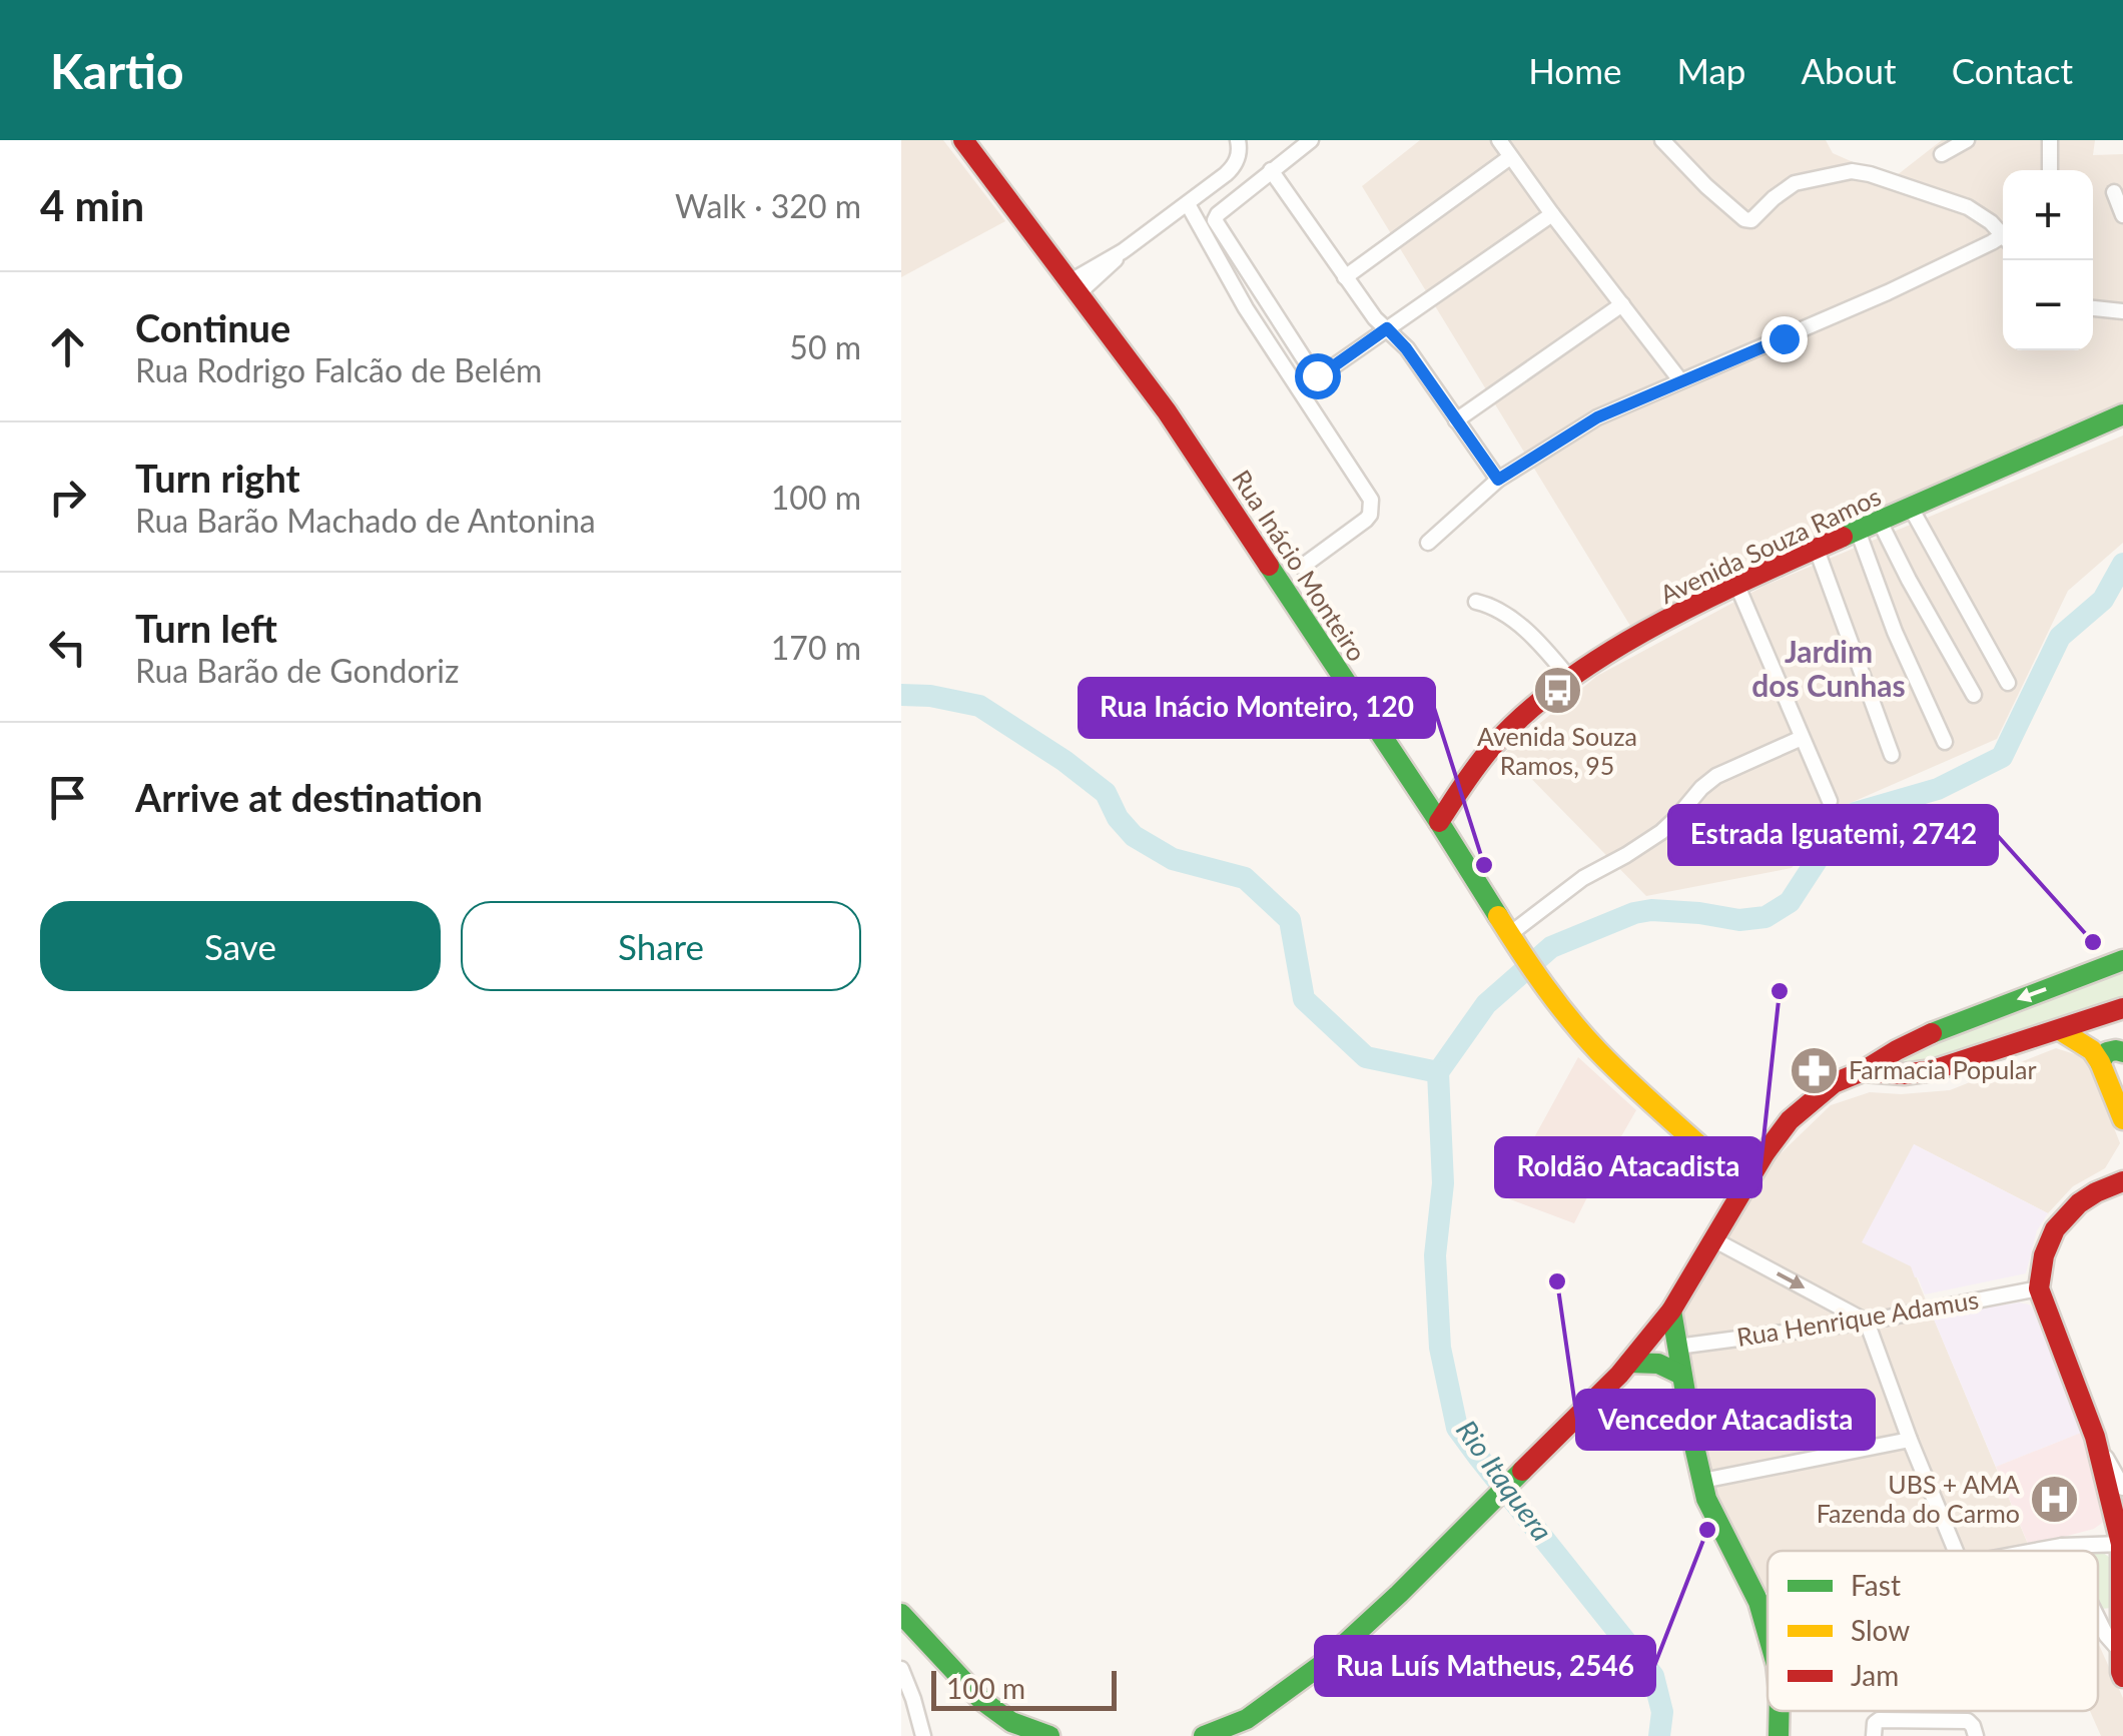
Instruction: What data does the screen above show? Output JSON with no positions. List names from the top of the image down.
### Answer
{
  "streets": {
    "street": ["Avenida Souza Ramos", "Rua Inácio Monteiro", "Rua Henrique Adamus"]
  },
  "crossings": [
    ["Avenida Souza Ramos", "Rua Inácio Monteiro"]
  ],
  "districts": ["Jardim dos Cunhas"],
  "water": ["Rio Itaquera"],
  "places": {
    "bus stop": ["Avenida Souza Ramos, 95"],
    "other": [
      "Rua Inácio Monteiro, 120",
      "Estrada Iguatemi, 2742",
      "Roldão Atacadista",
      "Vencedor Atacadista",
      "Rua Luís Matheus, 2546"
    ],
    "pharmacy": ["Farmacia Popular"],
    "hospital": ["UBS + AMA Fazenda do Carmo"]
  },
  "legend": ["Fast", "Slow", "Jam"],
  "scale_bar": "100 m",
  "page": {
    "header": "Kartio",
    "nav": [
      "Home",
      "Map",
      "About",
      "Contact"
    ],
    "heading": ["4 min", "Walk · 320 m"],
    "map_buttons": ["+", "−"],
    "list": [
      ["Continue", "Rua Rodrigo Falcão de Belém", "50 m"],
      ["Turn right", "Rua Barão Machado de Antonina", "100 m"],
      ["Turn left", "Rua Barão de Gondoriz", "170 m"],
      "Arrive at destination"
    ],
    "buttons": ["Save", "Share"],
    "scale": "100 m"
  }
}
